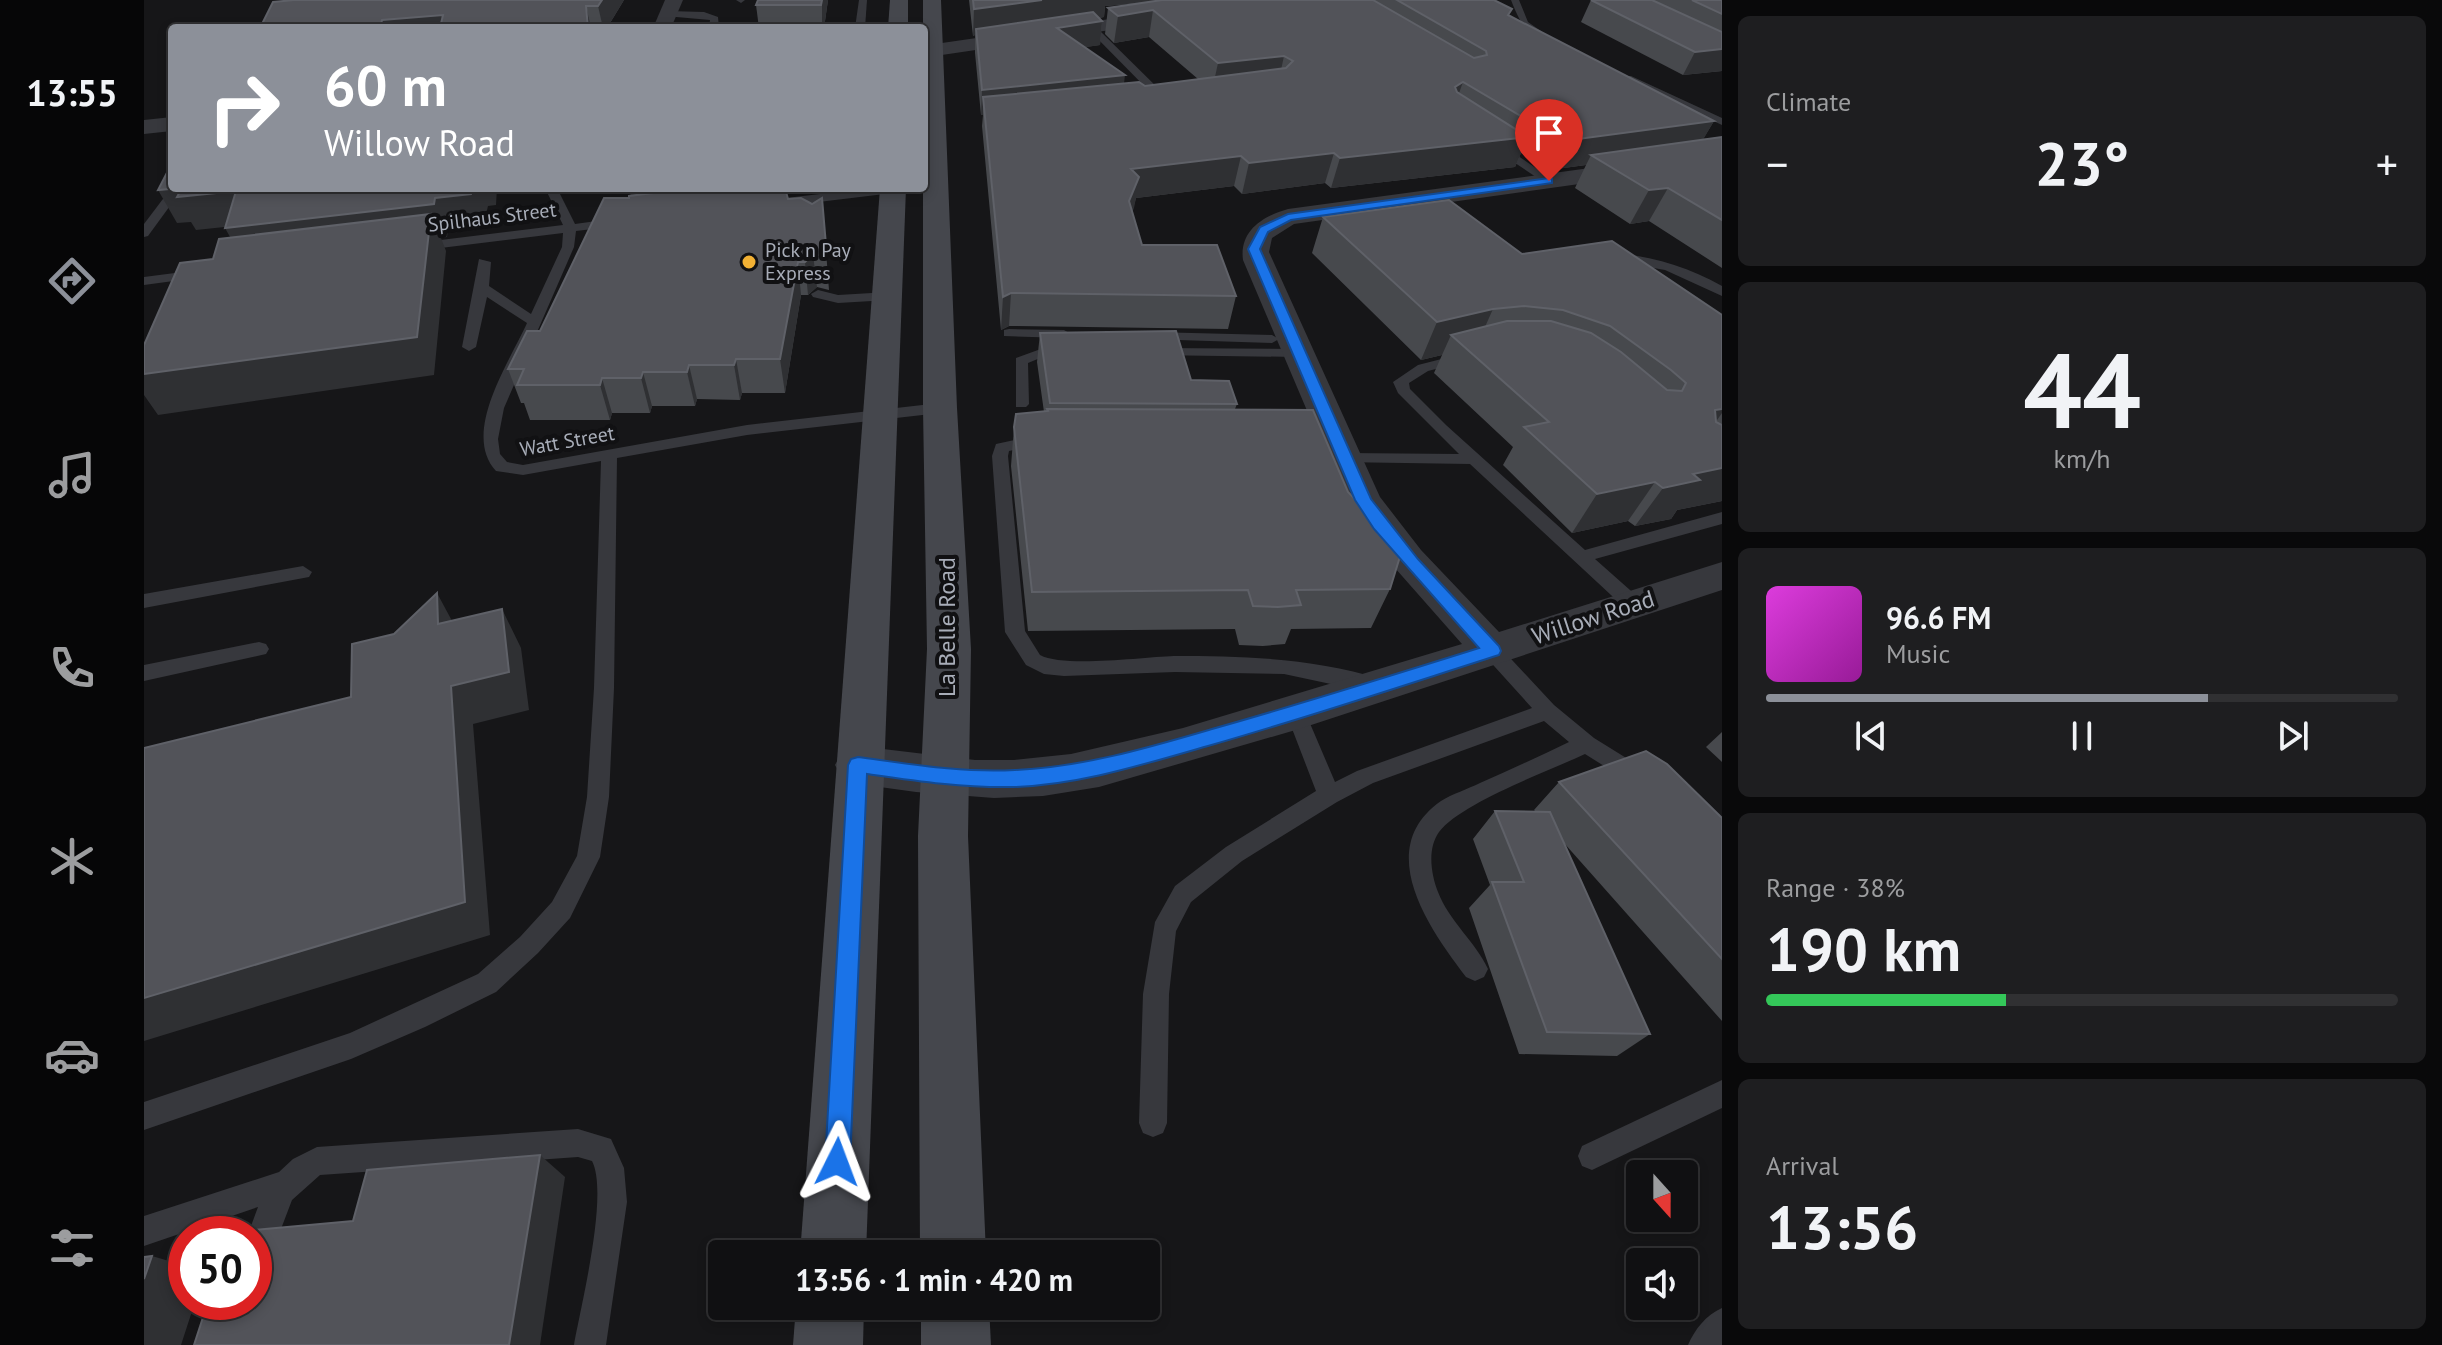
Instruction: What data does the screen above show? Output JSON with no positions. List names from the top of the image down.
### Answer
{
  "streets": {
    "main road": ["La Belle Road"],
    "street": ["Willow Road"],
    "lane": ["Spilhaus Street", "Watt Street"]
  },
  "crossings": [
    ["Spilhaus Street", "Watt Street"],
    ["Watt Street", "La Belle Road"],
    ["Willow Road", "La Belle Road"]
  ],
  "places": ["Pick n Pay Express"],
  "north": "bottom",
  "page": {
    "tabs": "13:55",
    "tile": [
      "Climate",
      ["44", "km/h"],
      ["Range · 38%", "190 km"],
      ["Arrival", "13:56"]
    ],
    "turn": ["60 m", "Willow Road"],
    "heat": ["−", "23°", "+"],
    "song": ["96.6 FM", "Music"],
    "limit": "50",
    "trip": "13:56 · 1 min · 420 m"
  }
}
